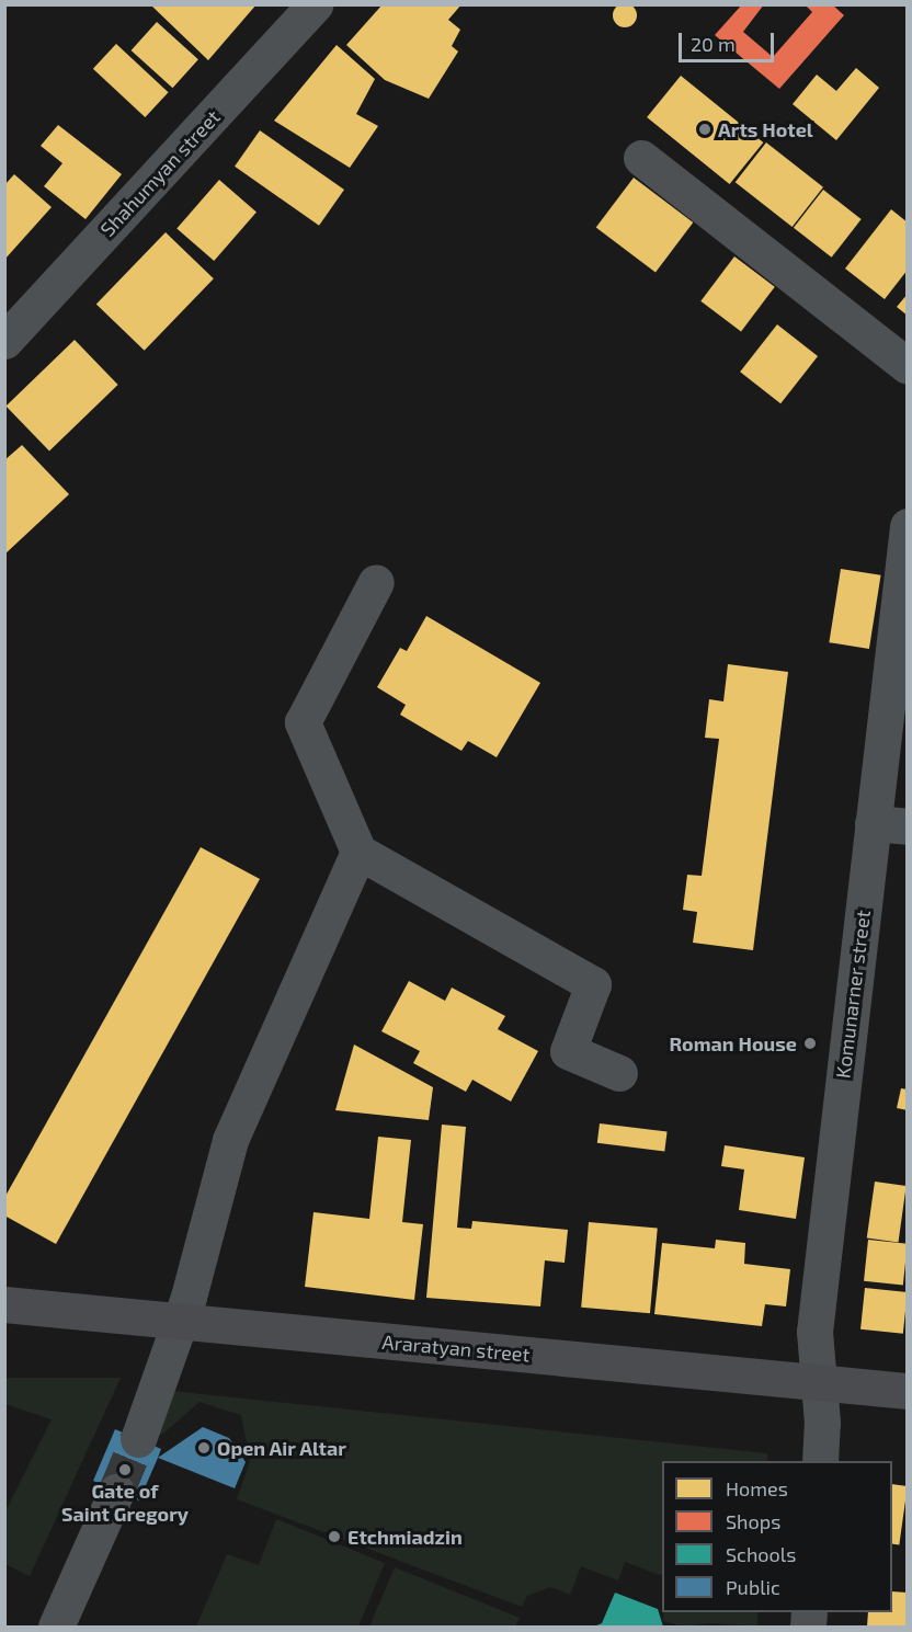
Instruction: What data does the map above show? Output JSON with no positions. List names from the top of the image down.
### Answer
{
  "streets": {
    "main road": ["Araratyan street"],
    "street": ["Shahumyan street", "Komunarner street"]
  },
  "crossings": [
    ["Komunarner street", "Araratyan street"]
  ],
  "places": [
    "Arts Hotel",
    "Roman House",
    "Open Air Altar",
    "Gate of Saint Gregory",
    "Etchmiadzin"
  ],
  "legend": [
    "Homes",
    "Shops",
    "Schools",
    "Public"
  ],
  "scale_bar": "20 m"
}
